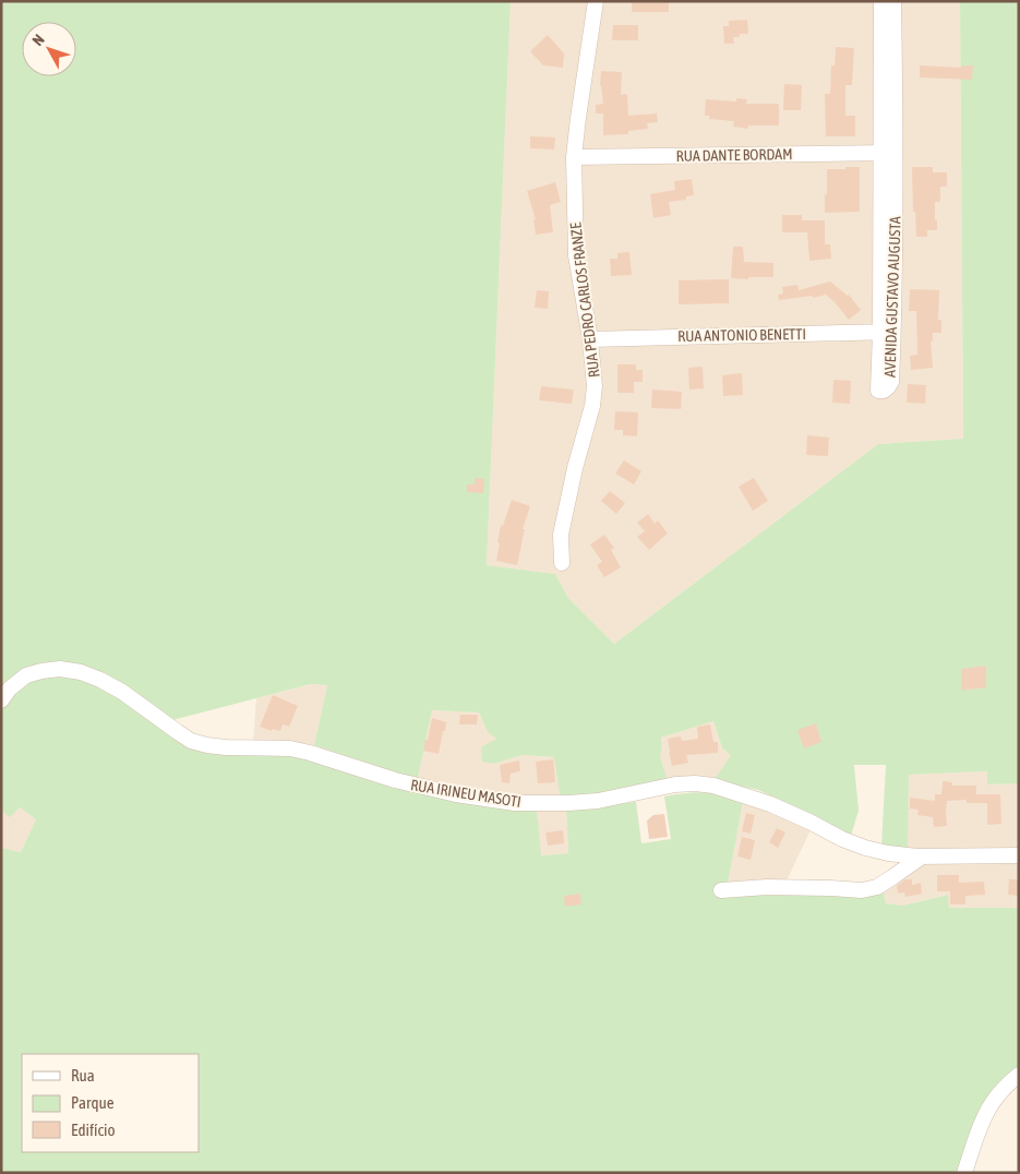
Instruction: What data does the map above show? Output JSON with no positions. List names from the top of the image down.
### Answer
{
  "streets": {
    "street": [
      "RUA DANTE BORDAM",
      "AVENIDA GUSTAVO AUGUSTA",
      "RUA PEDRO CARLOS FRANZE",
      "RUA ANTONIO BENETTI",
      "RUA IRINEU MASOTI"
    ]
  },
  "crossings": [
    ["RUA DANTE BORDAM", "AVENIDA GUSTAVO AUGUSTA"],
    ["RUA DANTE BORDAM", "RUA PEDRO CARLOS FRANZE"],
    ["AVENIDA GUSTAVO AUGUSTA", "RUA ANTONIO BENETTI"],
    ["RUA PEDRO CARLOS FRANZE", "RUA ANTONIO BENETTI"]
  ],
  "legend": ["Rua", "Parque", "Edifício"],
  "north": "top left"
}
